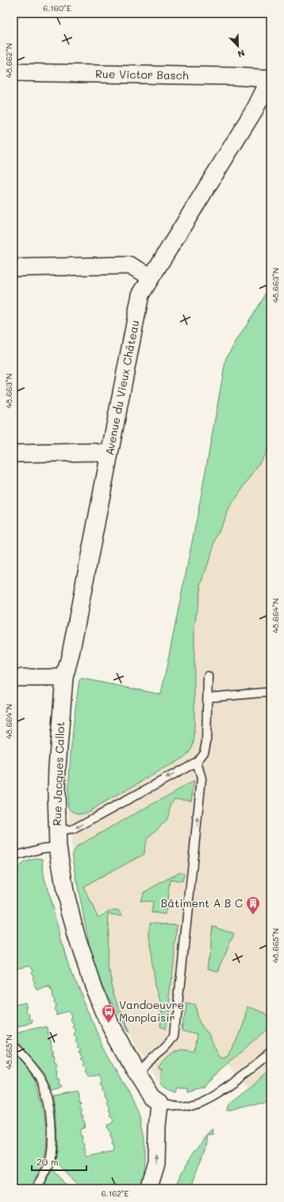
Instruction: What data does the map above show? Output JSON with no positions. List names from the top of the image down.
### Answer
{
  "streets": {
    "street": ["Rue Victor Basch", "Avenue du Vieux Château", "Rue Jacques Callot"]
  },
  "crossings": [
    ["Rue Victor Basch", "Avenue du Vieux Château"],
    ["Avenue du Vieux Château", "Rue Jacques Callot"]
  ],
  "places": {
    "building": ["Bâtiment A B C"],
    "bus stop": ["Vandoeuvre Monplaisir"]
  },
  "scale_bar": "20 m",
  "north": "bottom right",
  "coordinates": [
    "6.160°E",
    "48.662°N",
    "48.663°N",
    "48.664°N",
    "48.665°N",
    "6.162°E"
  ]
}
